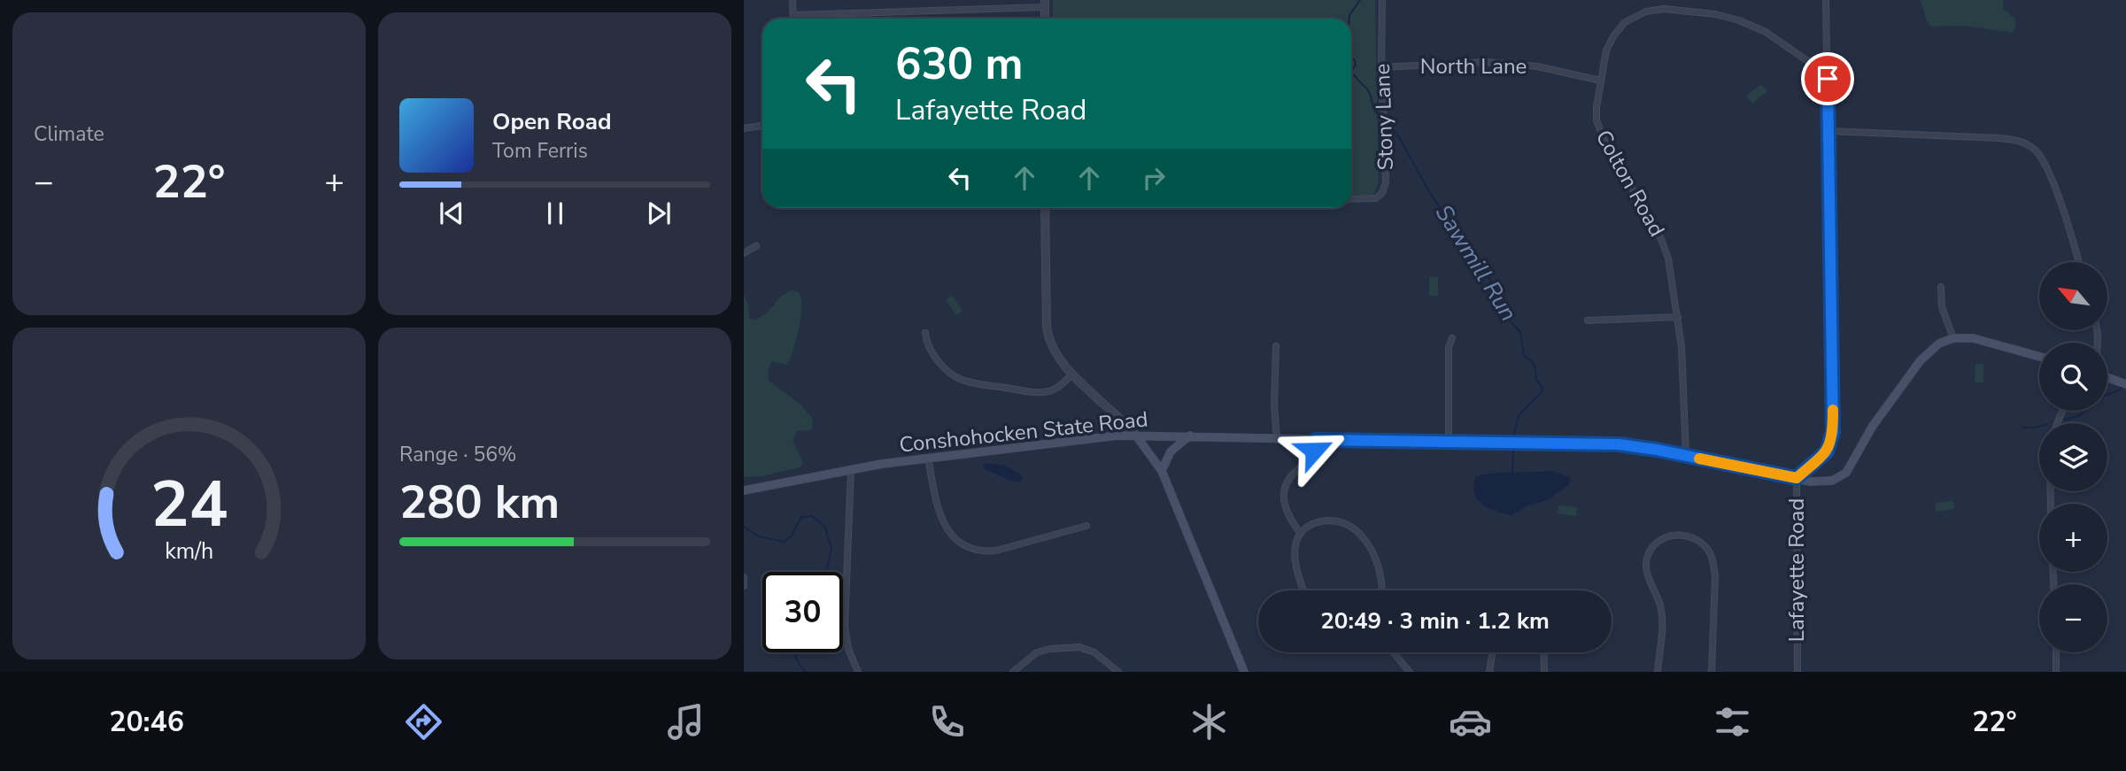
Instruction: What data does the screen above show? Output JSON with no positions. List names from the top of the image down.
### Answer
{
  "streets": {
    "main road": ["Conshohocken State Road"],
    "street": [
      "North Lane",
      "Stony Lane",
      "Colton Road",
      "Lafayette Road"
    ]
  },
  "crossings": [
    ["North Lane", "Stony Lane"],
    ["North Lane", "Colton Road"],
    ["Colton Road", "Conshohocken State Road"],
    ["Colton Road", "Lafayette Road"],
    ["Conshohocken State Road", "Lafayette Road"]
  ],
  "water": ["Sawmill Run"],
  "north": "top left",
  "page": {
    "tile": [
      "Climate",
      ["Range · 56%", "280 km"]
    ],
    "turn": ["630 m", "Lafayette Road"],
    "song": ["Open Road", "Tom Ferris"],
    "heat": ["−", "22°", "+"],
    "map_buttons": ["+", "−"],
    "limit": "30",
    "trip": "20:49 · 3 min · 1.2 km",
    "tabs": ["20:46", "22°"],
    "gauge": ["24", "km/h"]
  }
}
